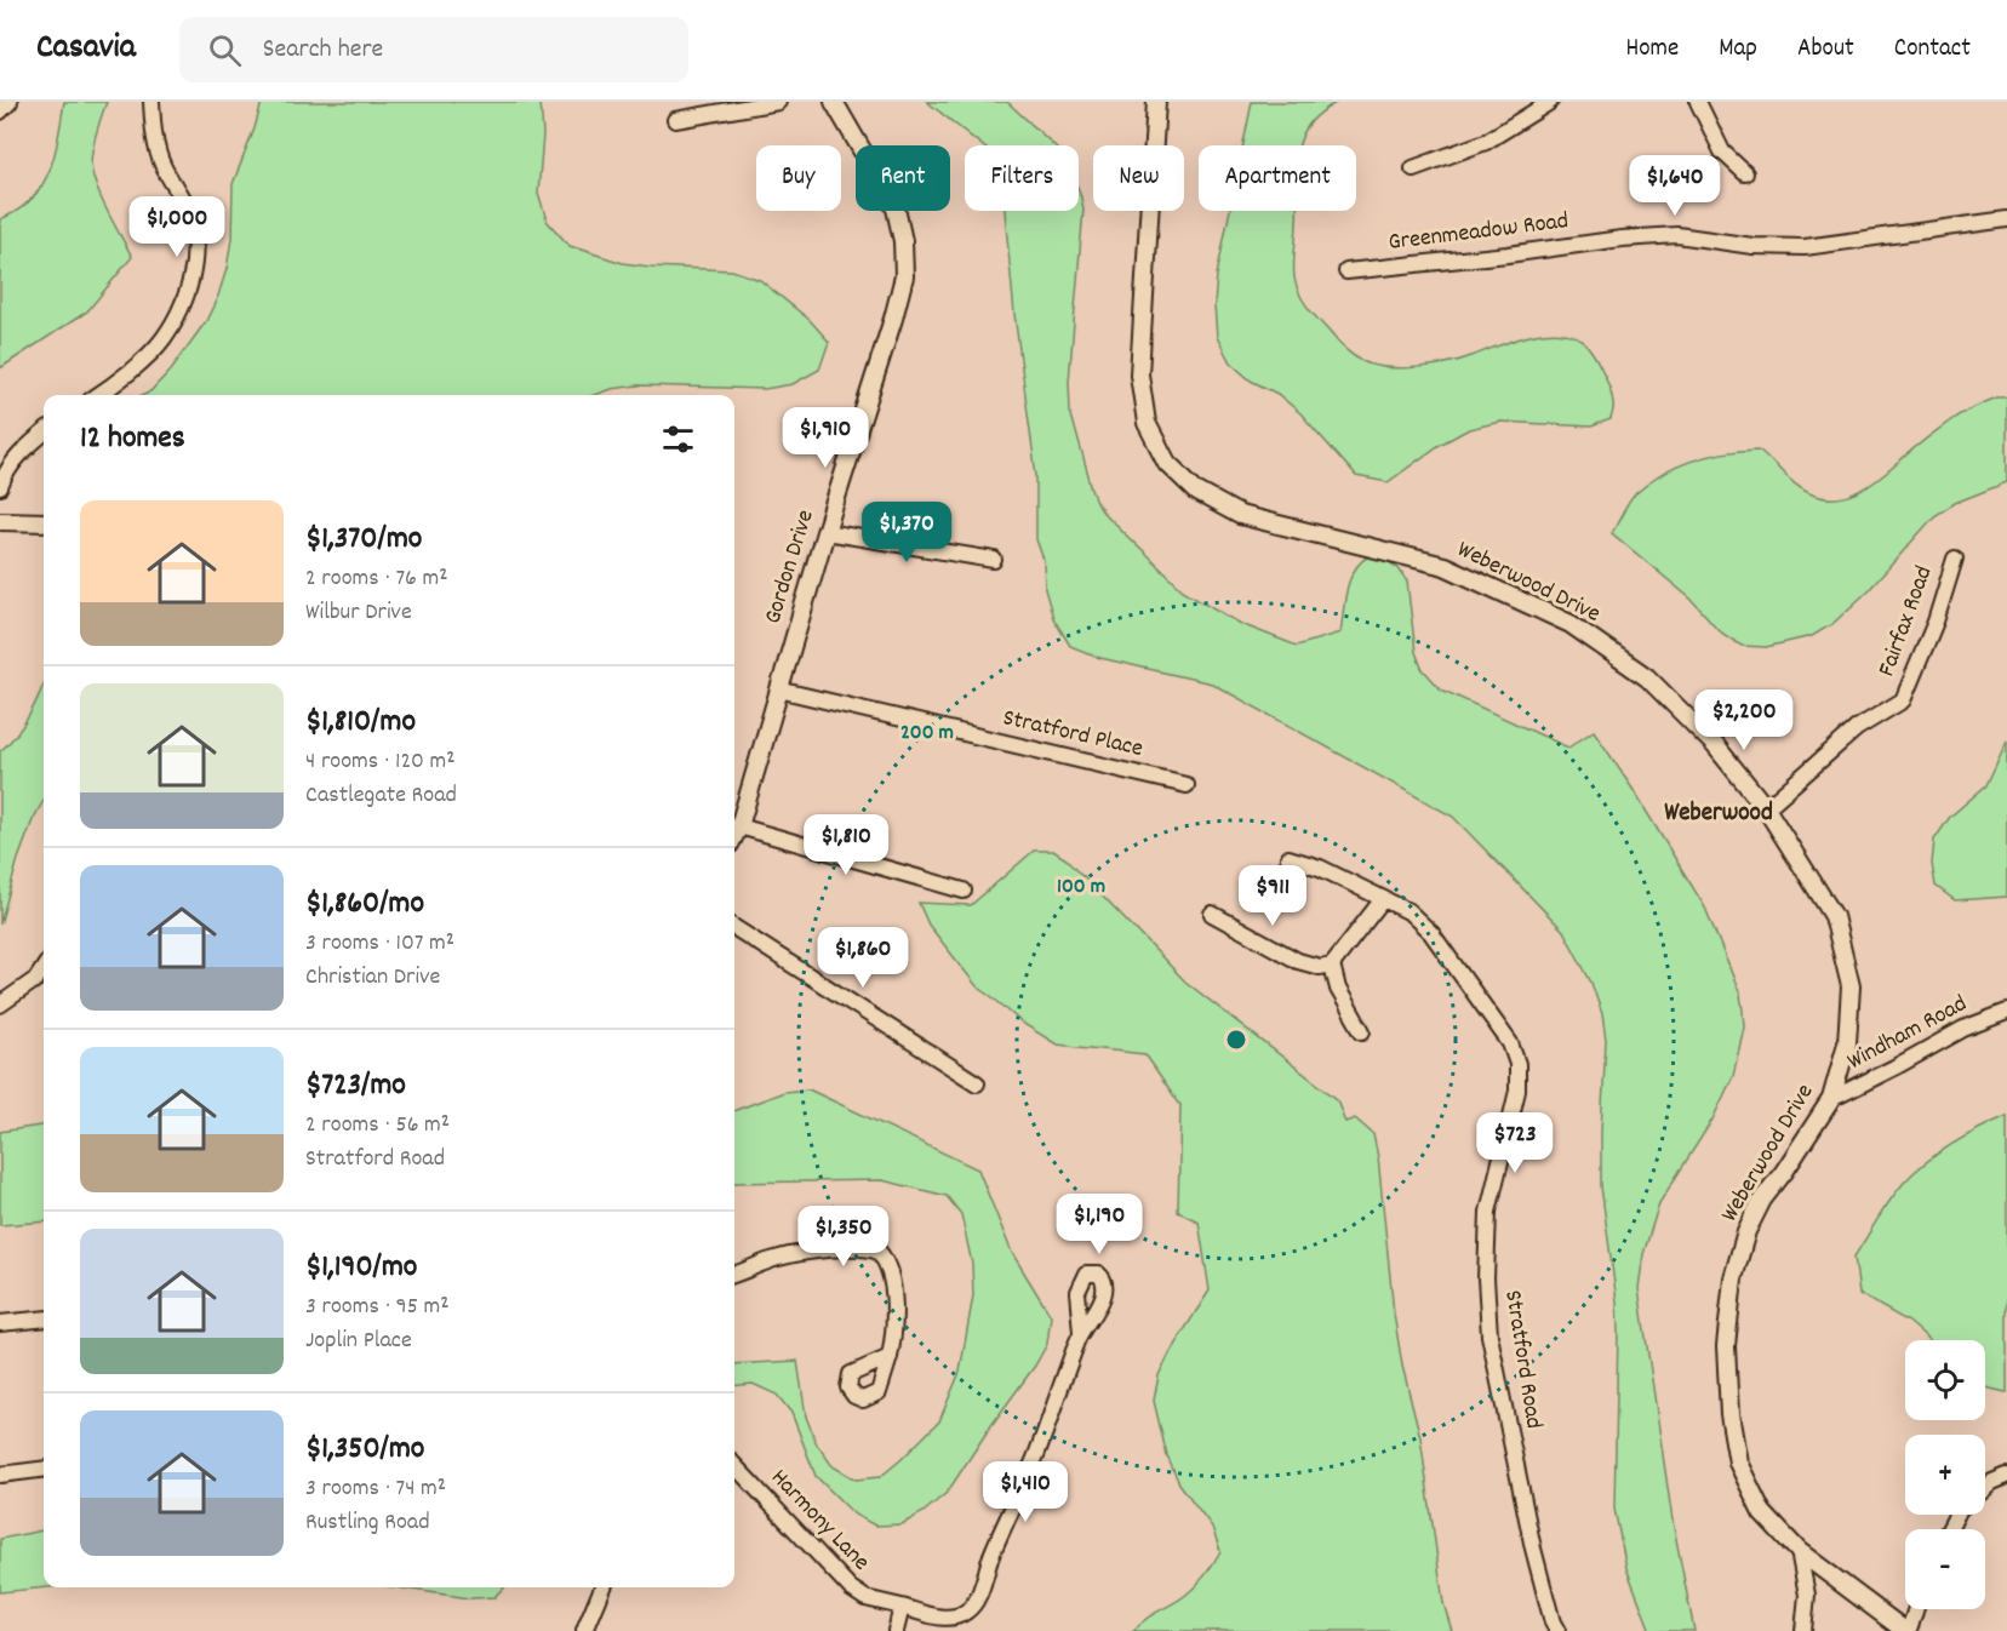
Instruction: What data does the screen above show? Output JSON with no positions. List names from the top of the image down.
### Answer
{
  "streets": {
    "street": [
      "Greenmeadow Road",
      "Gordon Drive",
      "Weberwood Drive",
      "Fairfax Road",
      "Stratford Place",
      "Windham Road",
      "Stratford Road",
      "Harmony Lane"
    ]
  },
  "crossings": [
    ["Gordon Drive", "Stratford Place"],
    ["Weberwood Drive", "Fairfax Road"],
    ["Weberwood Drive", "Windham Road"]
  ],
  "districts": ["Weberwood"],
  "page": {
    "header": "Casavia",
    "search": "Search here",
    "nav": [
      "Home",
      "Map",
      "About",
      "Contact"
    ],
    "chip": [
      "Buy",
      "Rent",
      "Filters",
      "New",
      "Apartment"
    ],
    "price": [
      "$1,640",
      "$1,000",
      "$1,910",
      "$1,370",
      "$2,200",
      "$1,810",
      "$911",
      "$1,860",
      "$723",
      "$1,190",
      "$1,350",
      "$1,410"
    ],
    "heading": "12 homes",
    "list": [
      {
        "name": "$1,370/mo",
        "note": "2 rooms · 76 m² · Wilbur Drive"
      },
      {
        "name": "$1,810/mo",
        "note": "4 rooms · 120 m² · Castlegate Road"
      },
      {
        "name": "$1,860/mo",
        "note": "3 rooms · 107 m² · Christian Drive"
      },
      {
        "name": "$723/mo",
        "note": "2 rooms · 56 m² · Stratford Road"
      },
      {
        "name": "$1,190/mo",
        "note": "3 rooms · 95 m² · Joplin Place"
      },
      {
        "name": "$1,350/mo",
        "note": "3 rooms · 74 m² · Rustling Road"
      }
    ],
    "map_buttons": ["+", "−"]
  },
  "rings": ["200 m", "100 m"]
}
